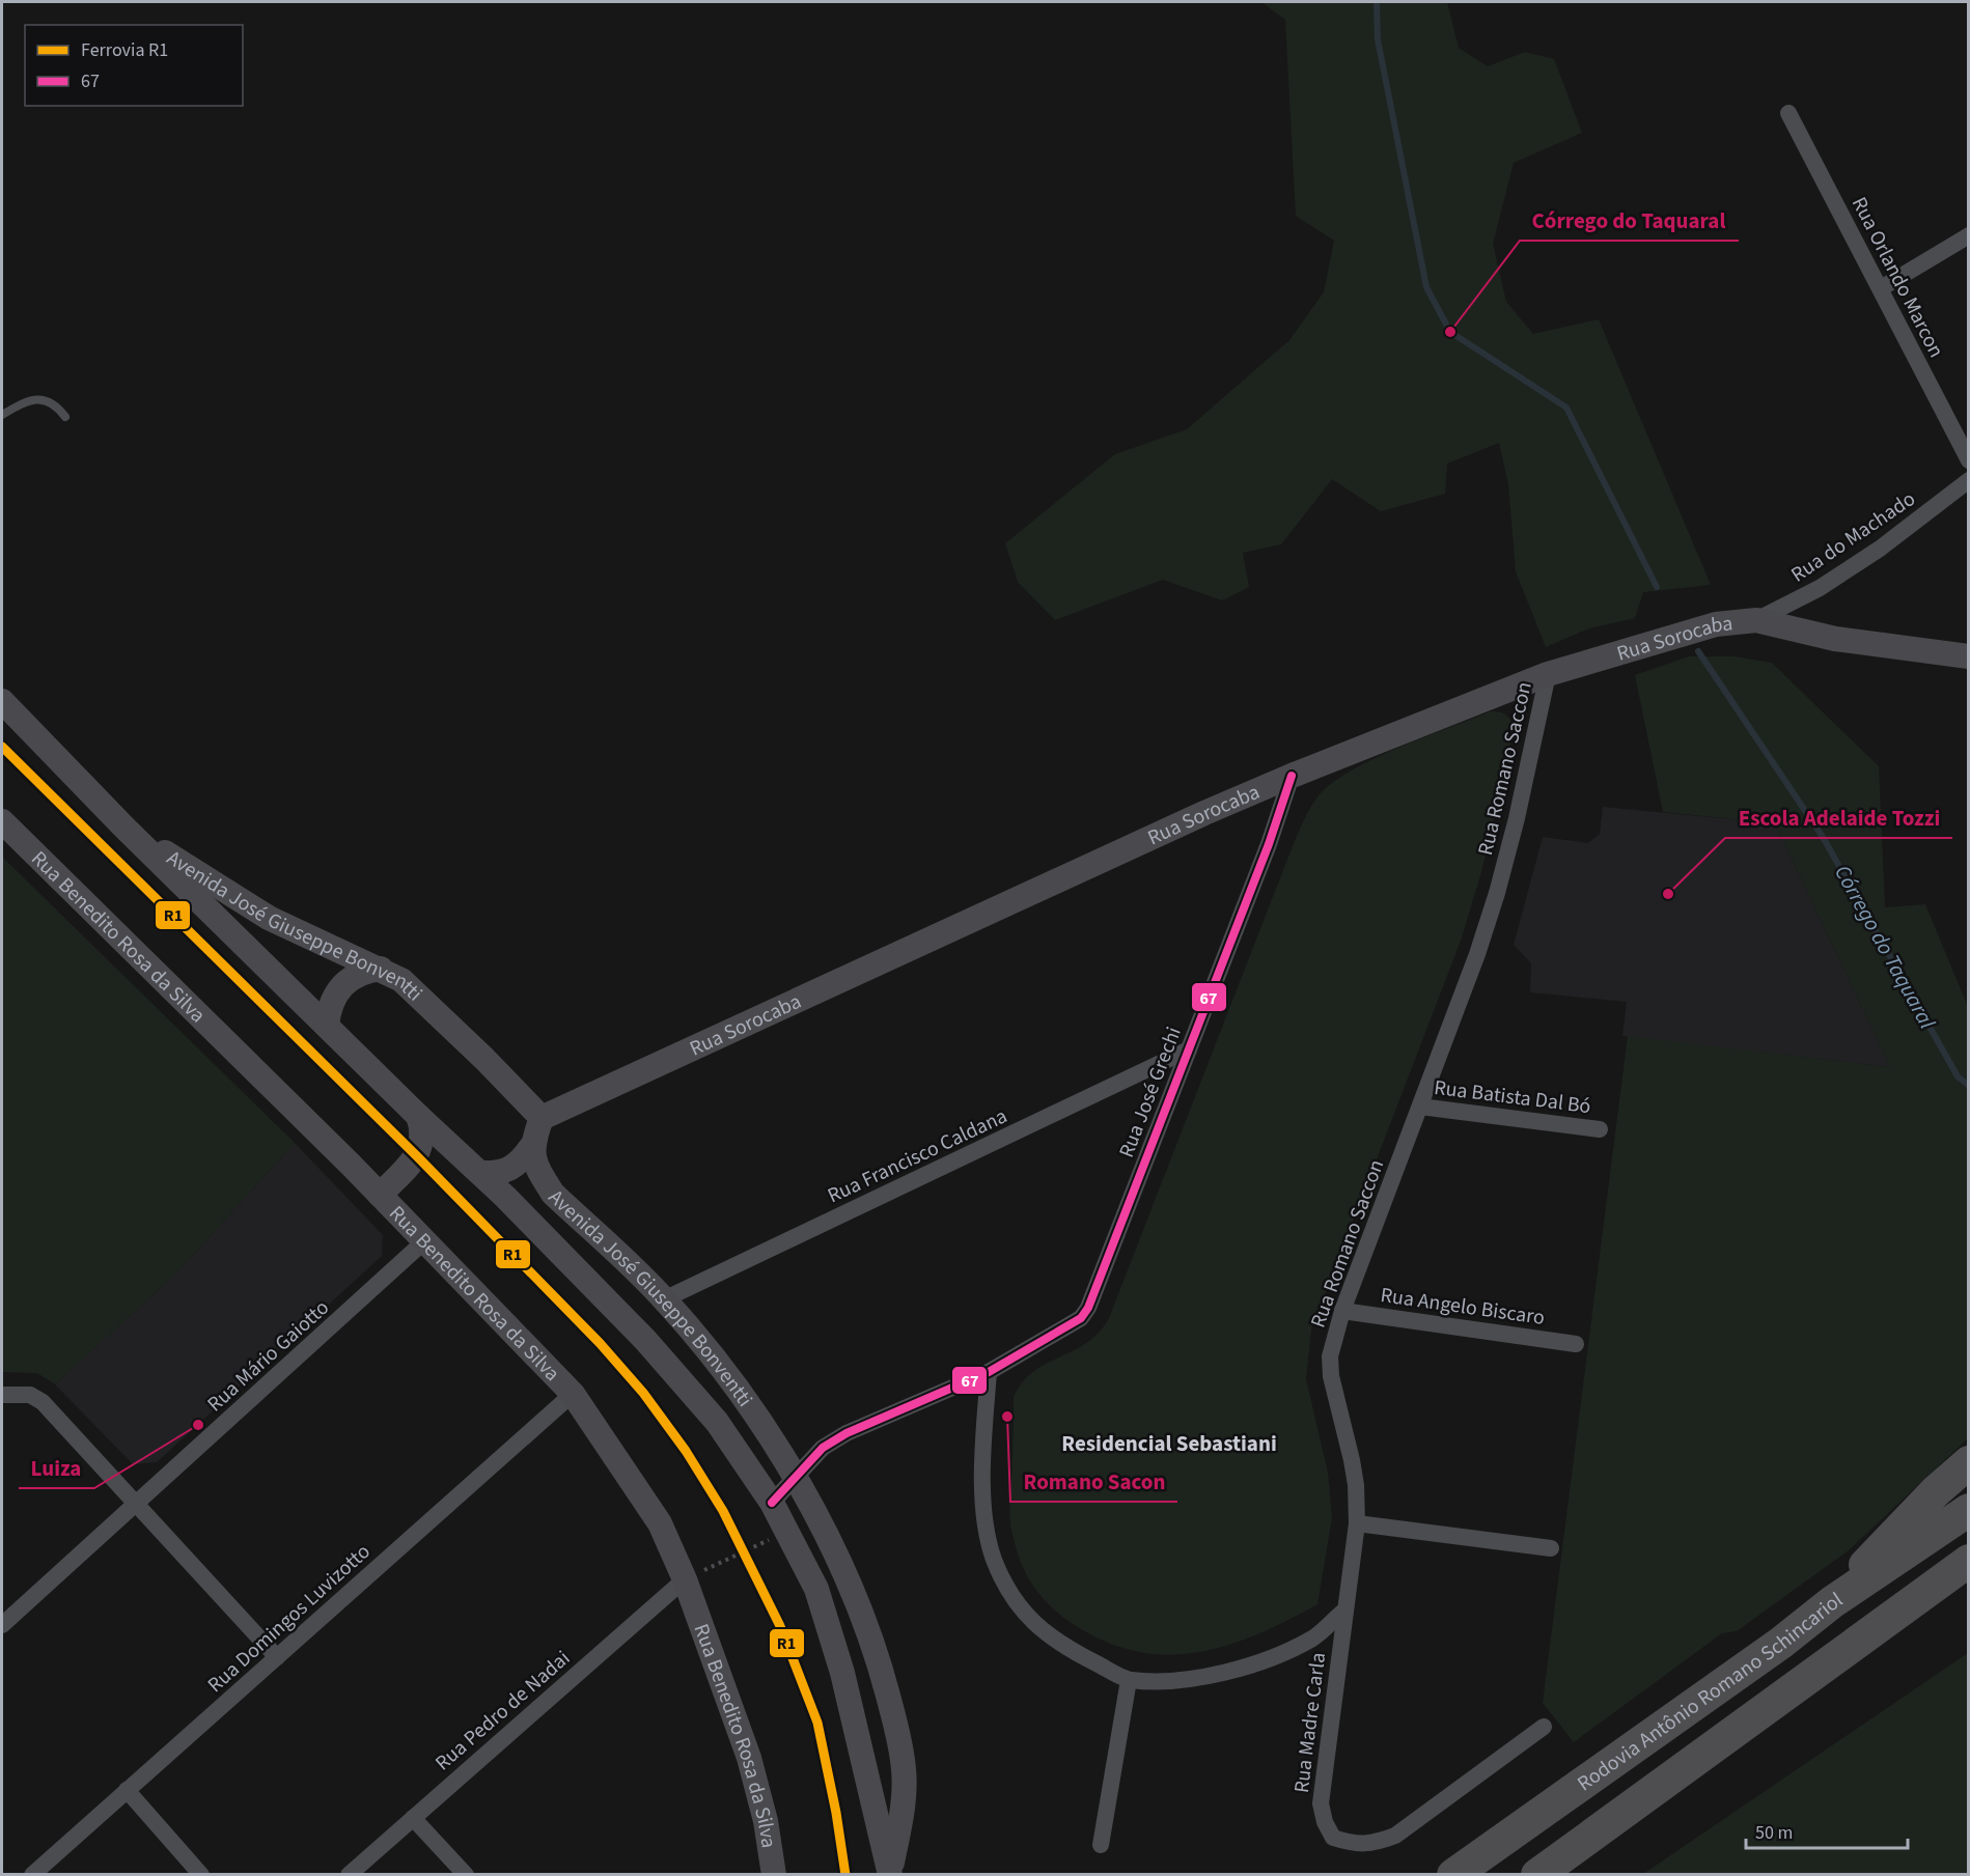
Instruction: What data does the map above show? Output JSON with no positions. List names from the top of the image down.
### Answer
{
  "streets": {
    "highway": ["Rodovia Antônio Romano Schincariol"],
    "street": [
      "Rua Orlando Marcon",
      "Rua do Machado",
      "Rua Sorocaba",
      "Rua Romano Saccon",
      "Avenida José Giuseppe Bonventti",
      "Rua Benedito Rosa da Silva",
      "Rua José Grechi",
      "Rua Batista Dal Bó",
      "Rua Francisco Caldana",
      "Rua Angelo Biscaro",
      "Rua Mário Gaiotto",
      "Rua Domingos Luvizotto",
      "Rua Pedro de Nadai",
      "Rua Madre Carla"
    ]
  },
  "crossings": [
    ["Rua do Machado", "Rua Sorocaba"],
    ["Rua Sorocaba", "Rua Romano Saccon"],
    ["Rua Sorocaba", "Avenida José Giuseppe Bonventti"],
    ["Rua Sorocaba", "Rua José Grechi"],
    ["Rua Romano Saccon", "Rua Batista Dal Bó"],
    ["Rua Romano Saccon", "Rua Angelo Biscaro"],
    ["Rua Romano Saccon", "Rua Madre Carla"],
    ["Avenida José Giuseppe Bonventti", "Rua Francisco Caldana"],
    ["Rua Benedito Rosa da Silva", "Rua Mário Gaiotto"],
    ["Rua Benedito Rosa da Silva", "Rua Domingos Luvizotto"],
    ["Rua Benedito Rosa da Silva", "Rua Pedro de Nadai"],
    ["Rua José Grechi", "Rua Francisco Caldana"]
  ],
  "districts": ["Residencial Sebastiani"],
  "water": ["Córrego do Taquaral"],
  "places": [
    "Córrego do Taquaral",
    "Escola Adelaide Tozzi",
    "Romano Sacon",
    "Luiza"
  ],
  "lines": ["rail line R1", "transit line 67"],
  "legend": ["Ferrovia R1", "67"],
  "scale_bar": "50 m"
}
